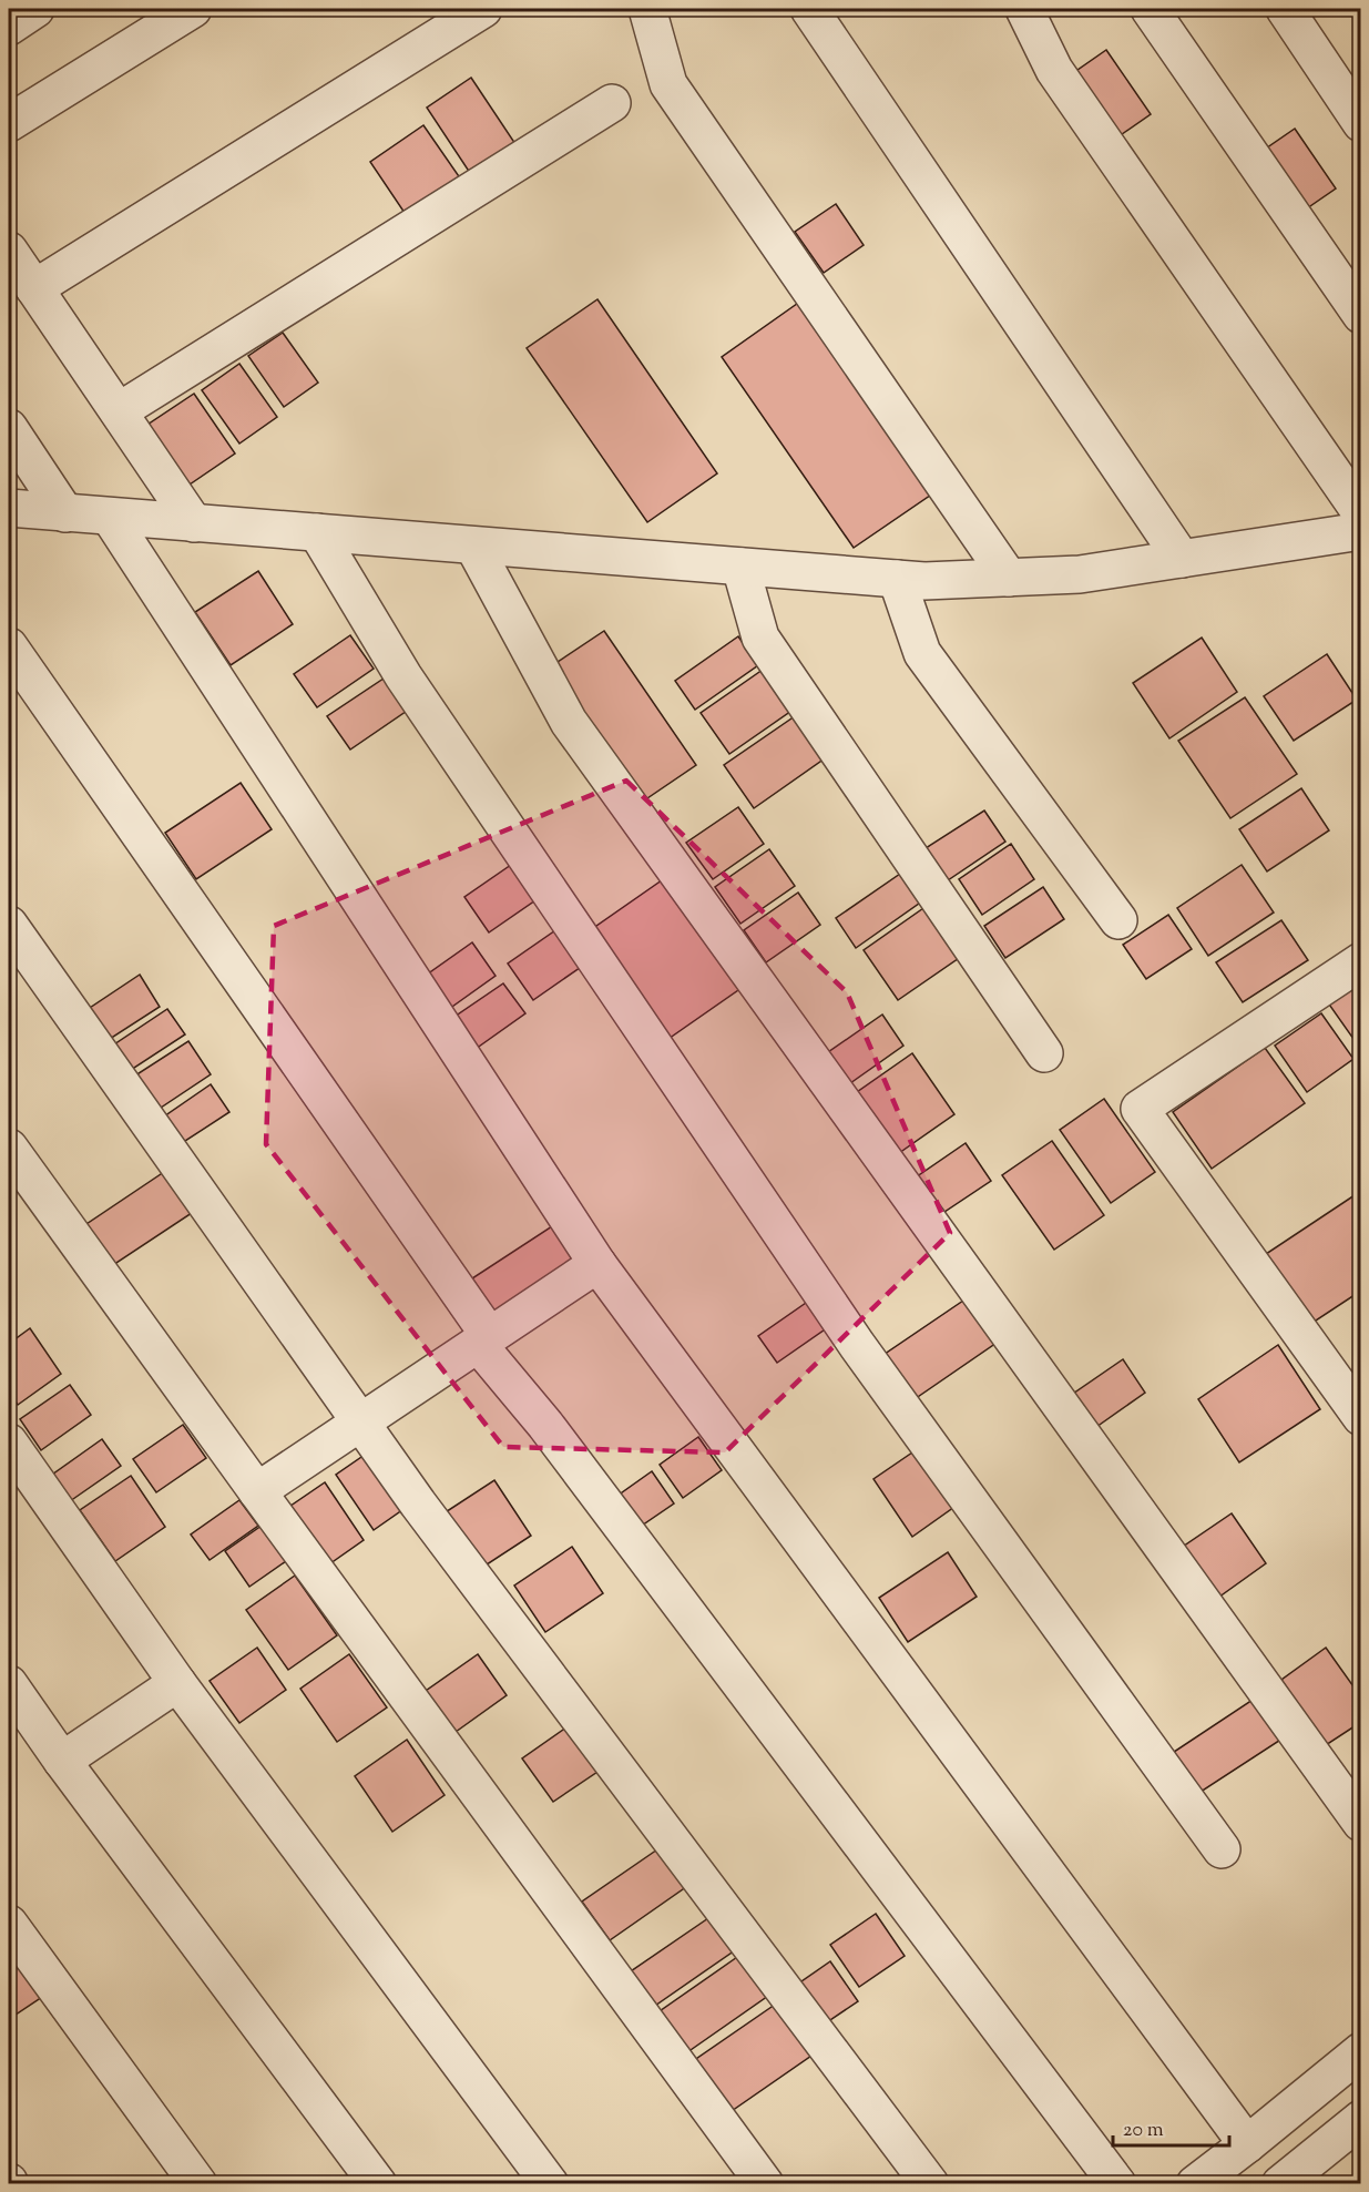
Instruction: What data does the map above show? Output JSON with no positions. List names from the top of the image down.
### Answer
{
  "scale_bar": "20 m"
}
